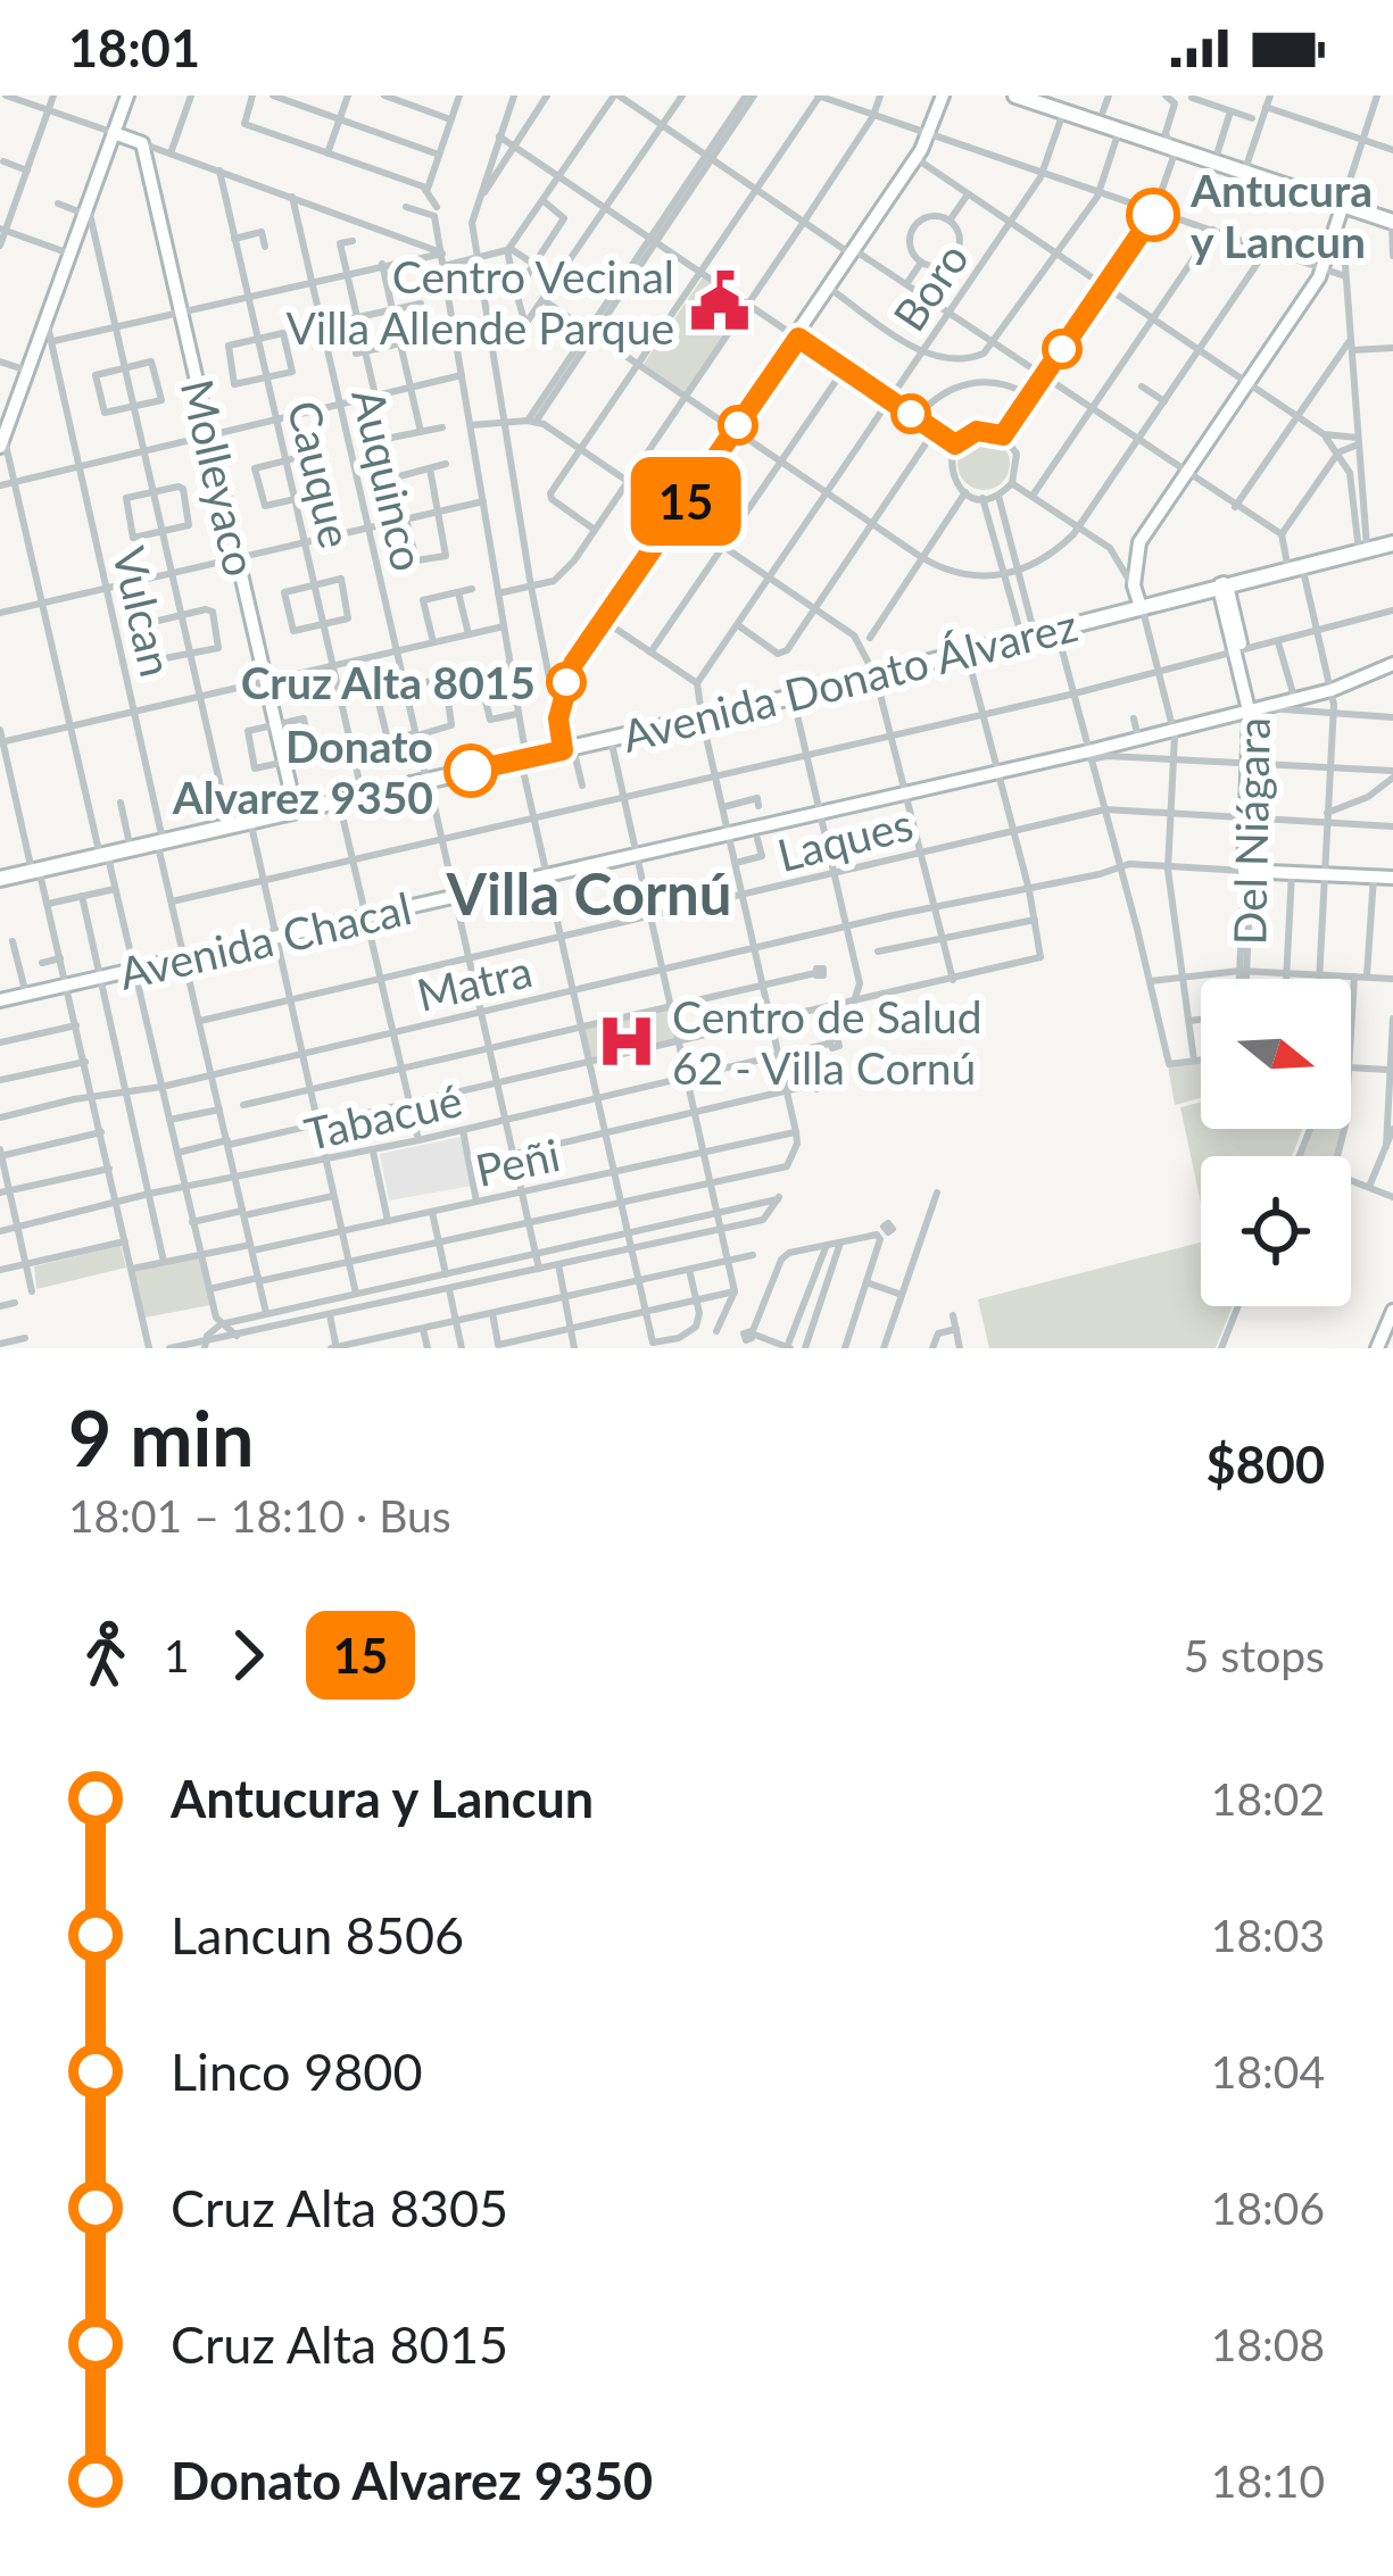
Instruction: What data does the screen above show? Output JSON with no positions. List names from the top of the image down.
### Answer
{
  "streets": {
    "main road": [
      "Molleyaco",
      "Avenida Donato Álvarez",
      "Del Niágara",
      "Avenida Chacal"
    ],
    "street": [
      "Boro",
      "Cauque",
      "Auquinco",
      "Vulcan",
      "Laques",
      "Matra",
      "Tabacué",
      "Peñi"
    ]
  },
  "crossings": [
    ["Cauque", "Avenida Donato Álvarez"],
    ["Molleyaco", "Avenida Donato Álvarez"],
    ["Auquinco", "Avenida Donato Álvarez"],
    ["Auquinco", "Laques"],
    ["Auquinco", "Avenida Chacal"],
    ["Auquinco", "Matra"],
    ["Auquinco", "Tabacué"],
    ["Auquinco", "Peñi"],
    ["Vulcan", "Avenida Donato Álvarez"],
    ["Vulcan", "Laques"],
    ["Vulcan", "Avenida Chacal"],
    ["Vulcan", "Matra"],
    ["Vulcan", "Tabacué"],
    ["Vulcan", "Peñi"],
    ["Del Niágara", "Laques"],
    ["Del Niágara", "Avenida Chacal"],
    ["Del Niágara", "Matra"]
  ],
  "districts": ["Villa Cornú"],
  "places": {
    "other": ["Antucura y Lancun", "Cruz Alta 8015", "Donato Alvarez 9350"],
    "public building": ["Centro Vecinal Villa Allende Parque"],
    "hospital": ["Centro de Salud 62 - Villa Cornú"]
  },
  "lines": ["bus line 15"],
  "north": "right",
  "page": {
    "status": "18:01",
    "on_map": "15",
    "heading": ["9 min", "18:01 – 18:10 · Bus", "$800"],
    "legs": ["1", "15", "5 stops"],
    "list": [
      {
        "name": "Antucura y Lancun",
        "value": "18:02"
      },
      {
        "name": "Lancun 8506",
        "value": "18:03"
      },
      {
        "name": "Linco 9800",
        "value": "18:04"
      },
      {
        "name": "Cruz Alta 8305",
        "value": "18:06"
      },
      {
        "name": "Cruz Alta 8015",
        "value": "18:08"
      },
      {
        "name": "Donato Alvarez 9350",
        "value": "18:10"
      }
    ]
  }
}
